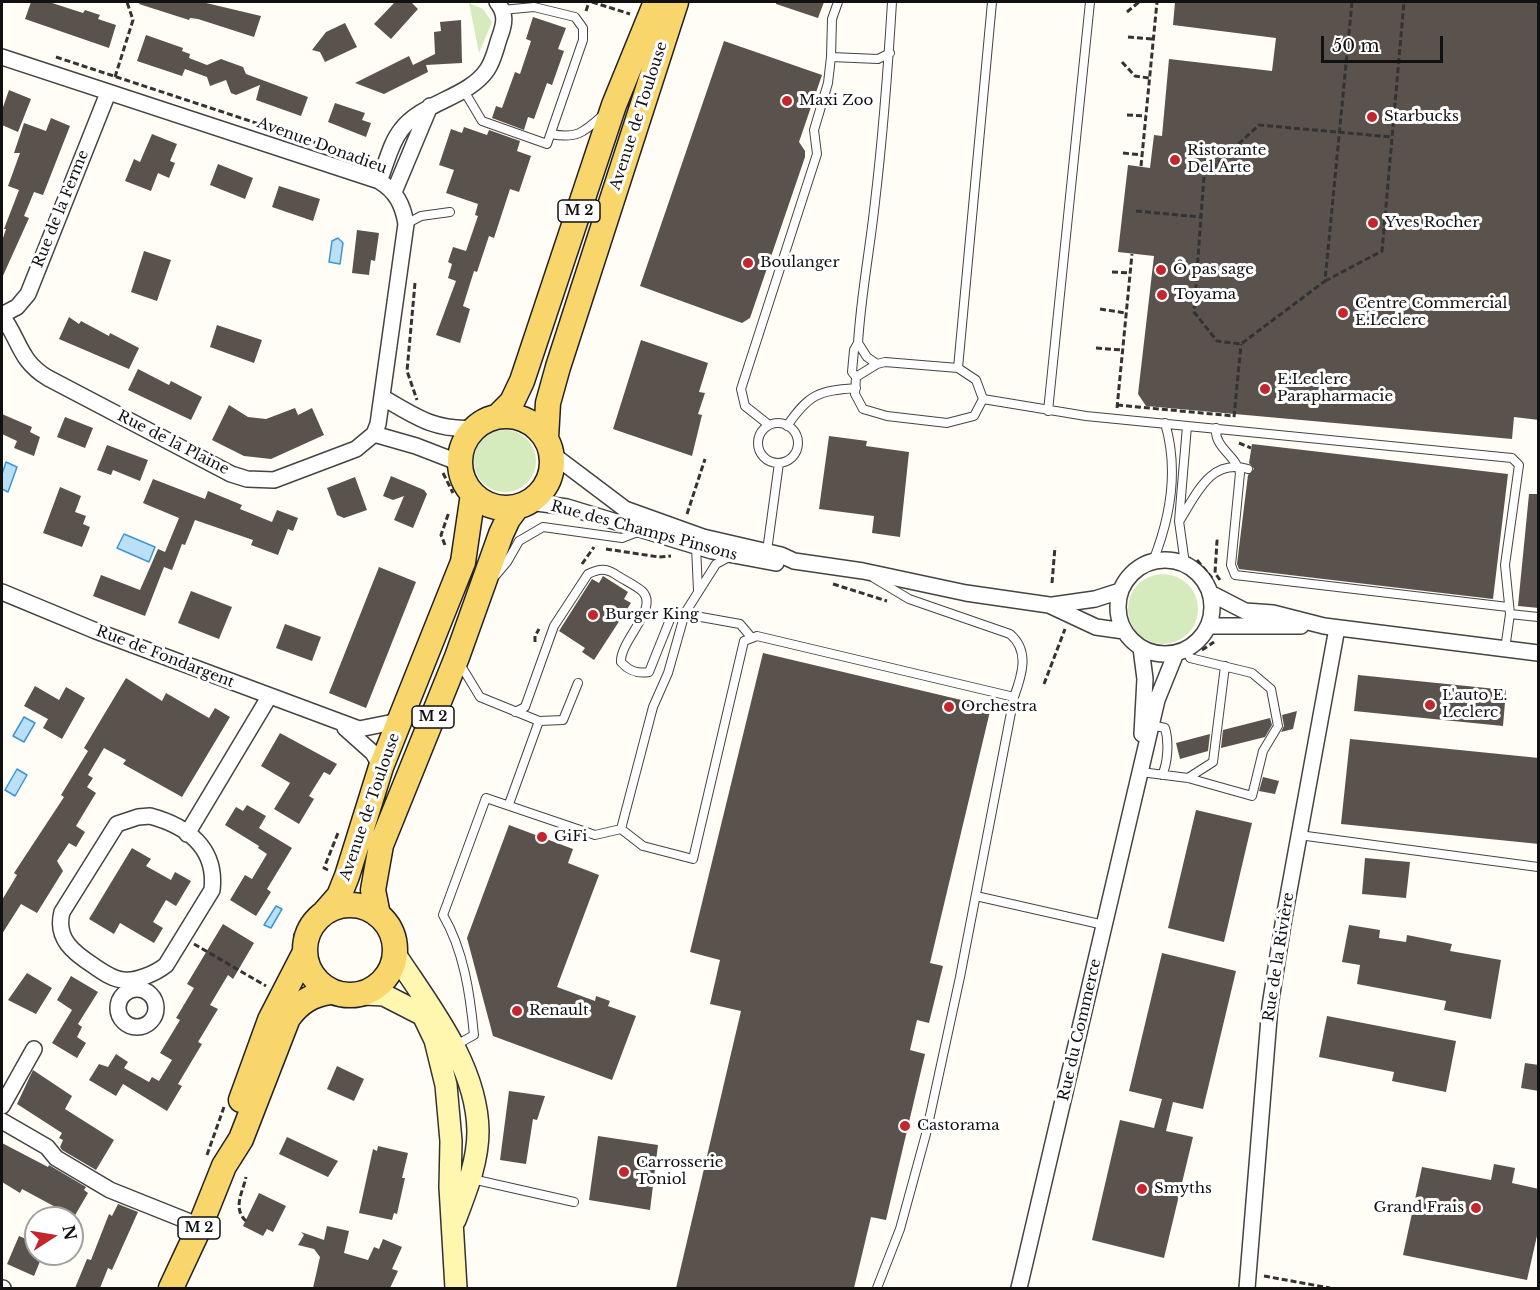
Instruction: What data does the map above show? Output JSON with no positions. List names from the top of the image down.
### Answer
{
  "streets": {
    "main road": ["Avenue de Toulouse", "M 2"],
    "street": [
      "Avenue Donadieu",
      "Rue de la Ferme",
      "Rue de la Plaine",
      "Rue des Champs Pinsons",
      "Rue de Fondargent",
      "Rue de la Rivière",
      "Rue du Commerce"
    ]
  },
  "crossings": [
    ["Avenue de Toulouse", "M 2"],
    ["Avenue de Toulouse", "Rue des Champs Pinsons"],
    ["Avenue de Toulouse", "Rue de Fondargent"],
    ["Avenue Donadieu", "Rue de la Ferme"],
    ["Rue de la Ferme", "Rue de la Plaine"],
    ["Rue des Champs Pinsons", "Rue du Commerce"]
  ],
  "places": [
    "Maxi Zoo",
    "Starbucks",
    "Ristorante Del Arte",
    "Yves Rocher",
    "Boulanger",
    "Ô pas sage",
    "Toyama",
    "Centre Commercial E.Leclerc",
    "E.Leclerc Parapharmacie",
    "Burger King",
    "L'auto E. Leclerc",
    "Orchestra",
    "GiFi",
    "Renault",
    "Castorama",
    "Carrosserie Toniol",
    "Smyths",
    "Grand Frais"
  ],
  "scale_bar": "50 m",
  "north": "right"
}
